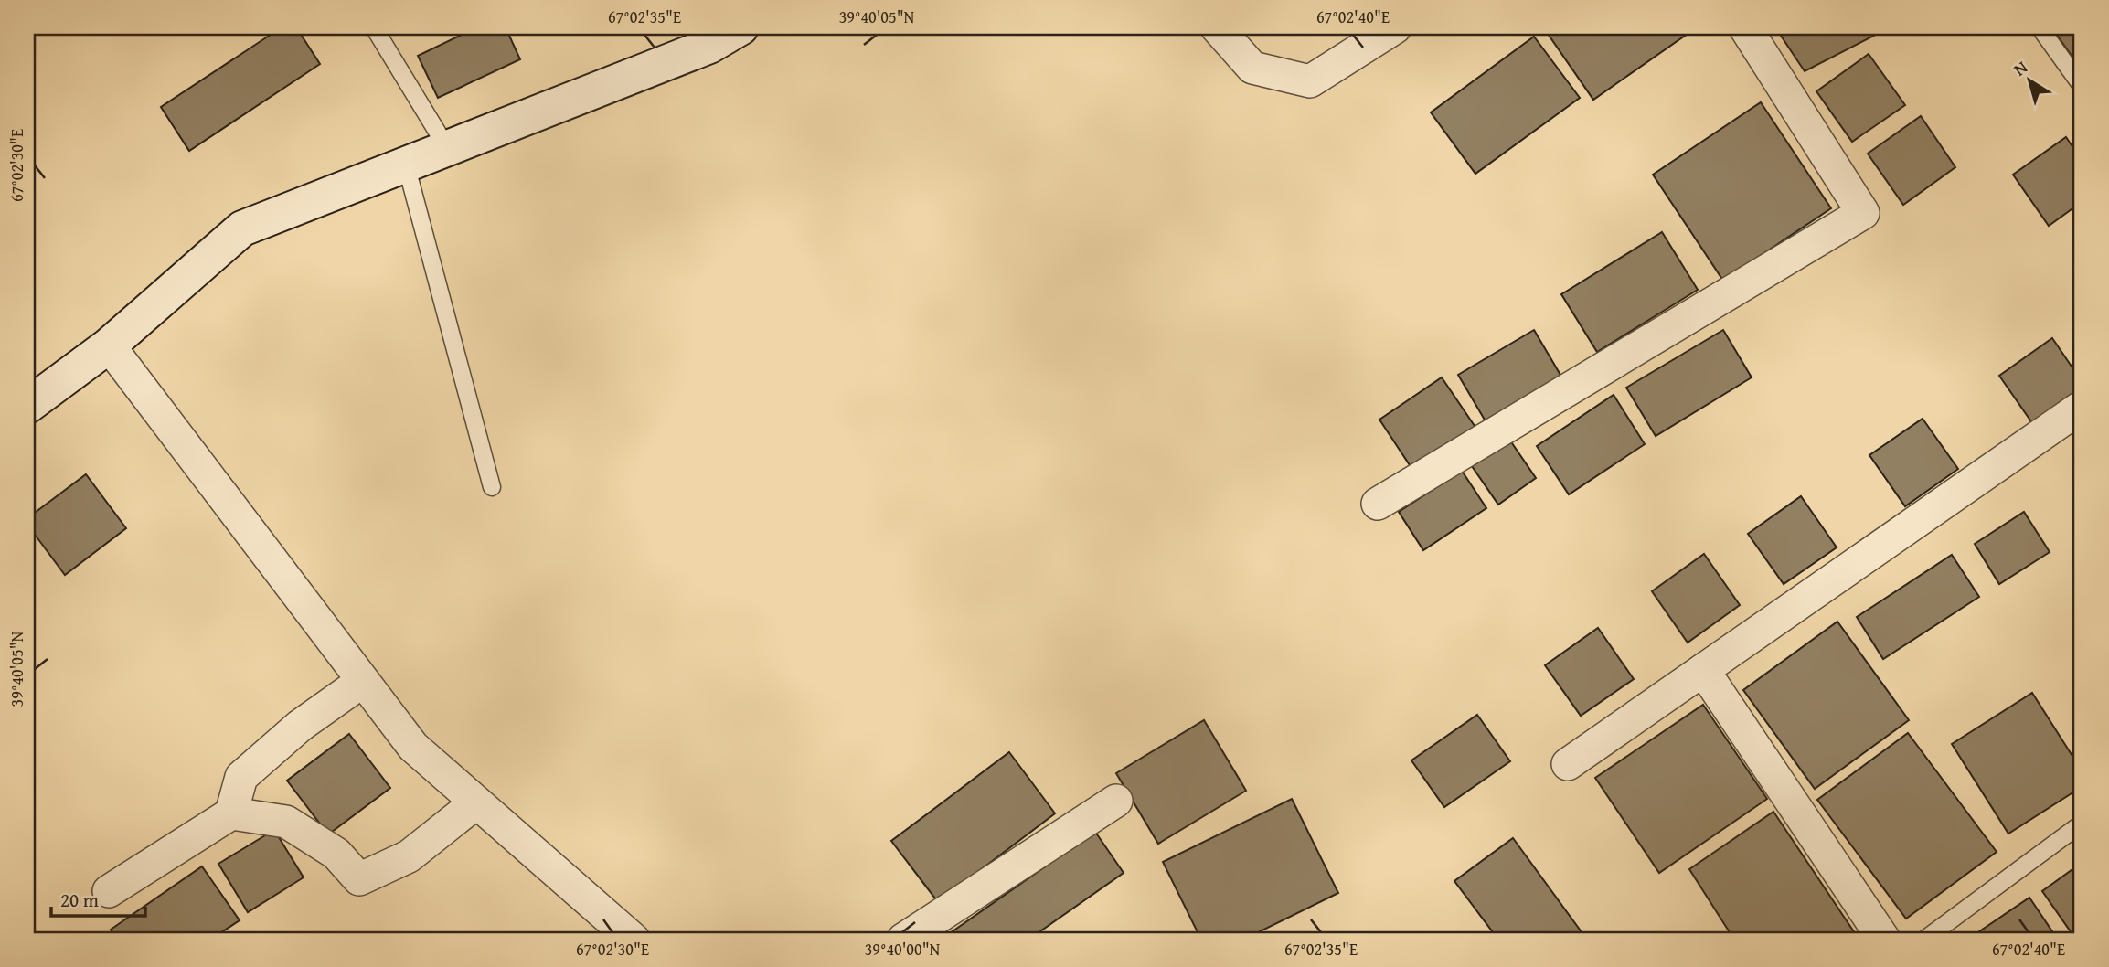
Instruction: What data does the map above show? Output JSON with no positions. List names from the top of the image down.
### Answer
{
  "scale_bar": "20 m",
  "north": "top left",
  "coordinates": [
    "67°02'35\"E",
    "39°40'05\"N",
    "67°02'40\"E",
    "67°02'30\"E",
    "39°40'00\"N"
  ]
}
